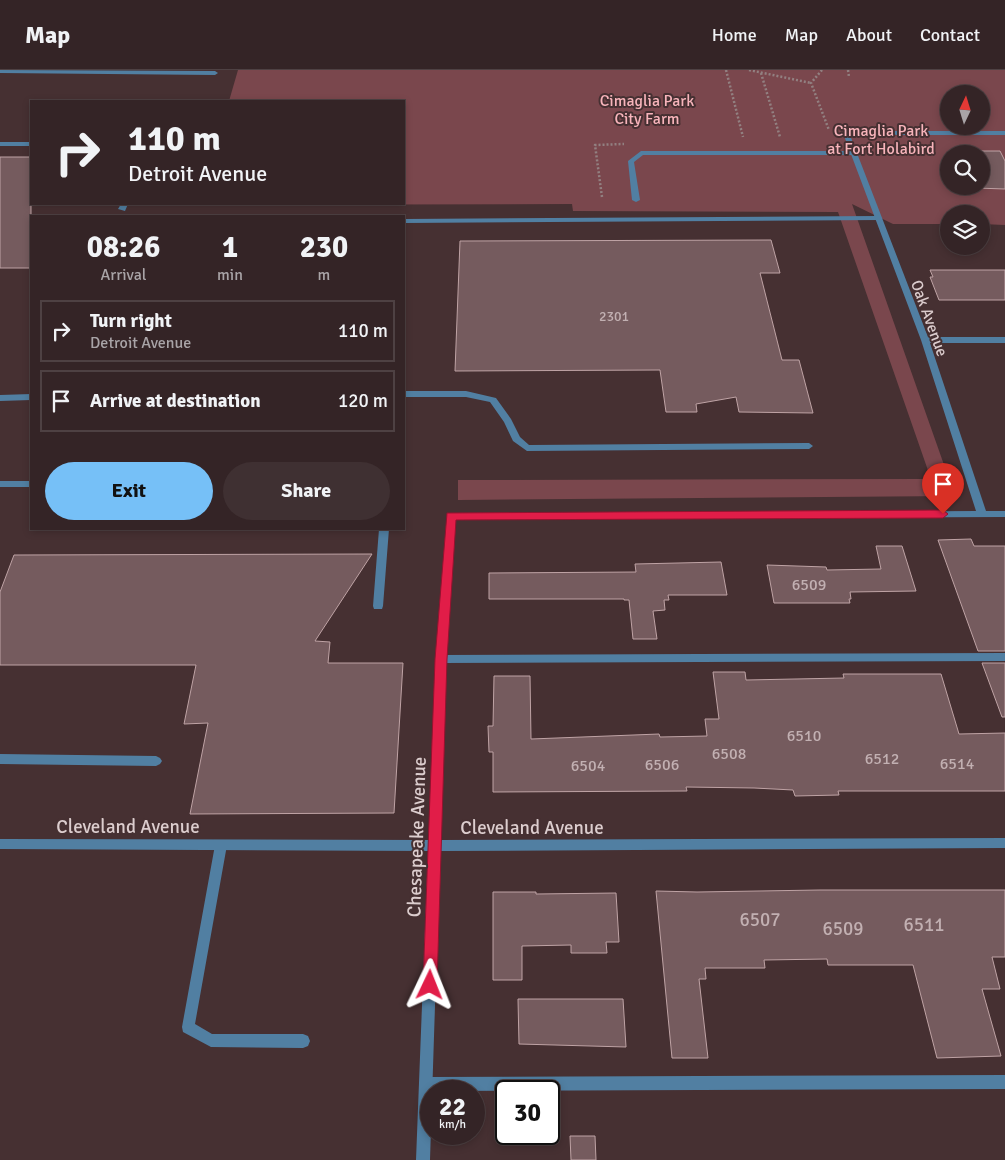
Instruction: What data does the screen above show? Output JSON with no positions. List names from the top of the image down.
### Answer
{
  "streets": {
    "street": ["Oak Avenue", "Cleveland Avenue", "Chesapeake Avenue"]
  },
  "crossings": [
    ["Oak Avenue", "Chesapeake Avenue"],
    ["Cleveland Avenue", "Chesapeake Avenue"]
  ],
  "parks": ["Cimaglia Park City Farm", "Cimaglia Park at Fort Holabird"],
  "house_numbers": [
    "2301",
    "6509",
    "6510",
    "6508",
    "6512",
    "6514",
    "6506",
    "6504",
    "6507",
    "6511",
    "6509"
  ],
  "north": "top",
  "page": {
    "header": "Map",
    "nav": [
      "Home",
      "Map",
      "About",
      "Contact"
    ],
    "turn": ["110 m", "Detroit Avenue"],
    "eta": [
      "08:26",
      "Arrival",
      "1",
      "min",
      "230",
      "m"
    ],
    "list": [
      {
        "name": "Turn right",
        "note": "Detroit Avenue",
        "value": "110 m"
      },
      {
        "name": "Arrive at destination",
        "value": "120 m"
      }
    ],
    "buttons": ["Exit", "Share"],
    "speed": "22 km/h",
    "limit": "30"
  }
}
